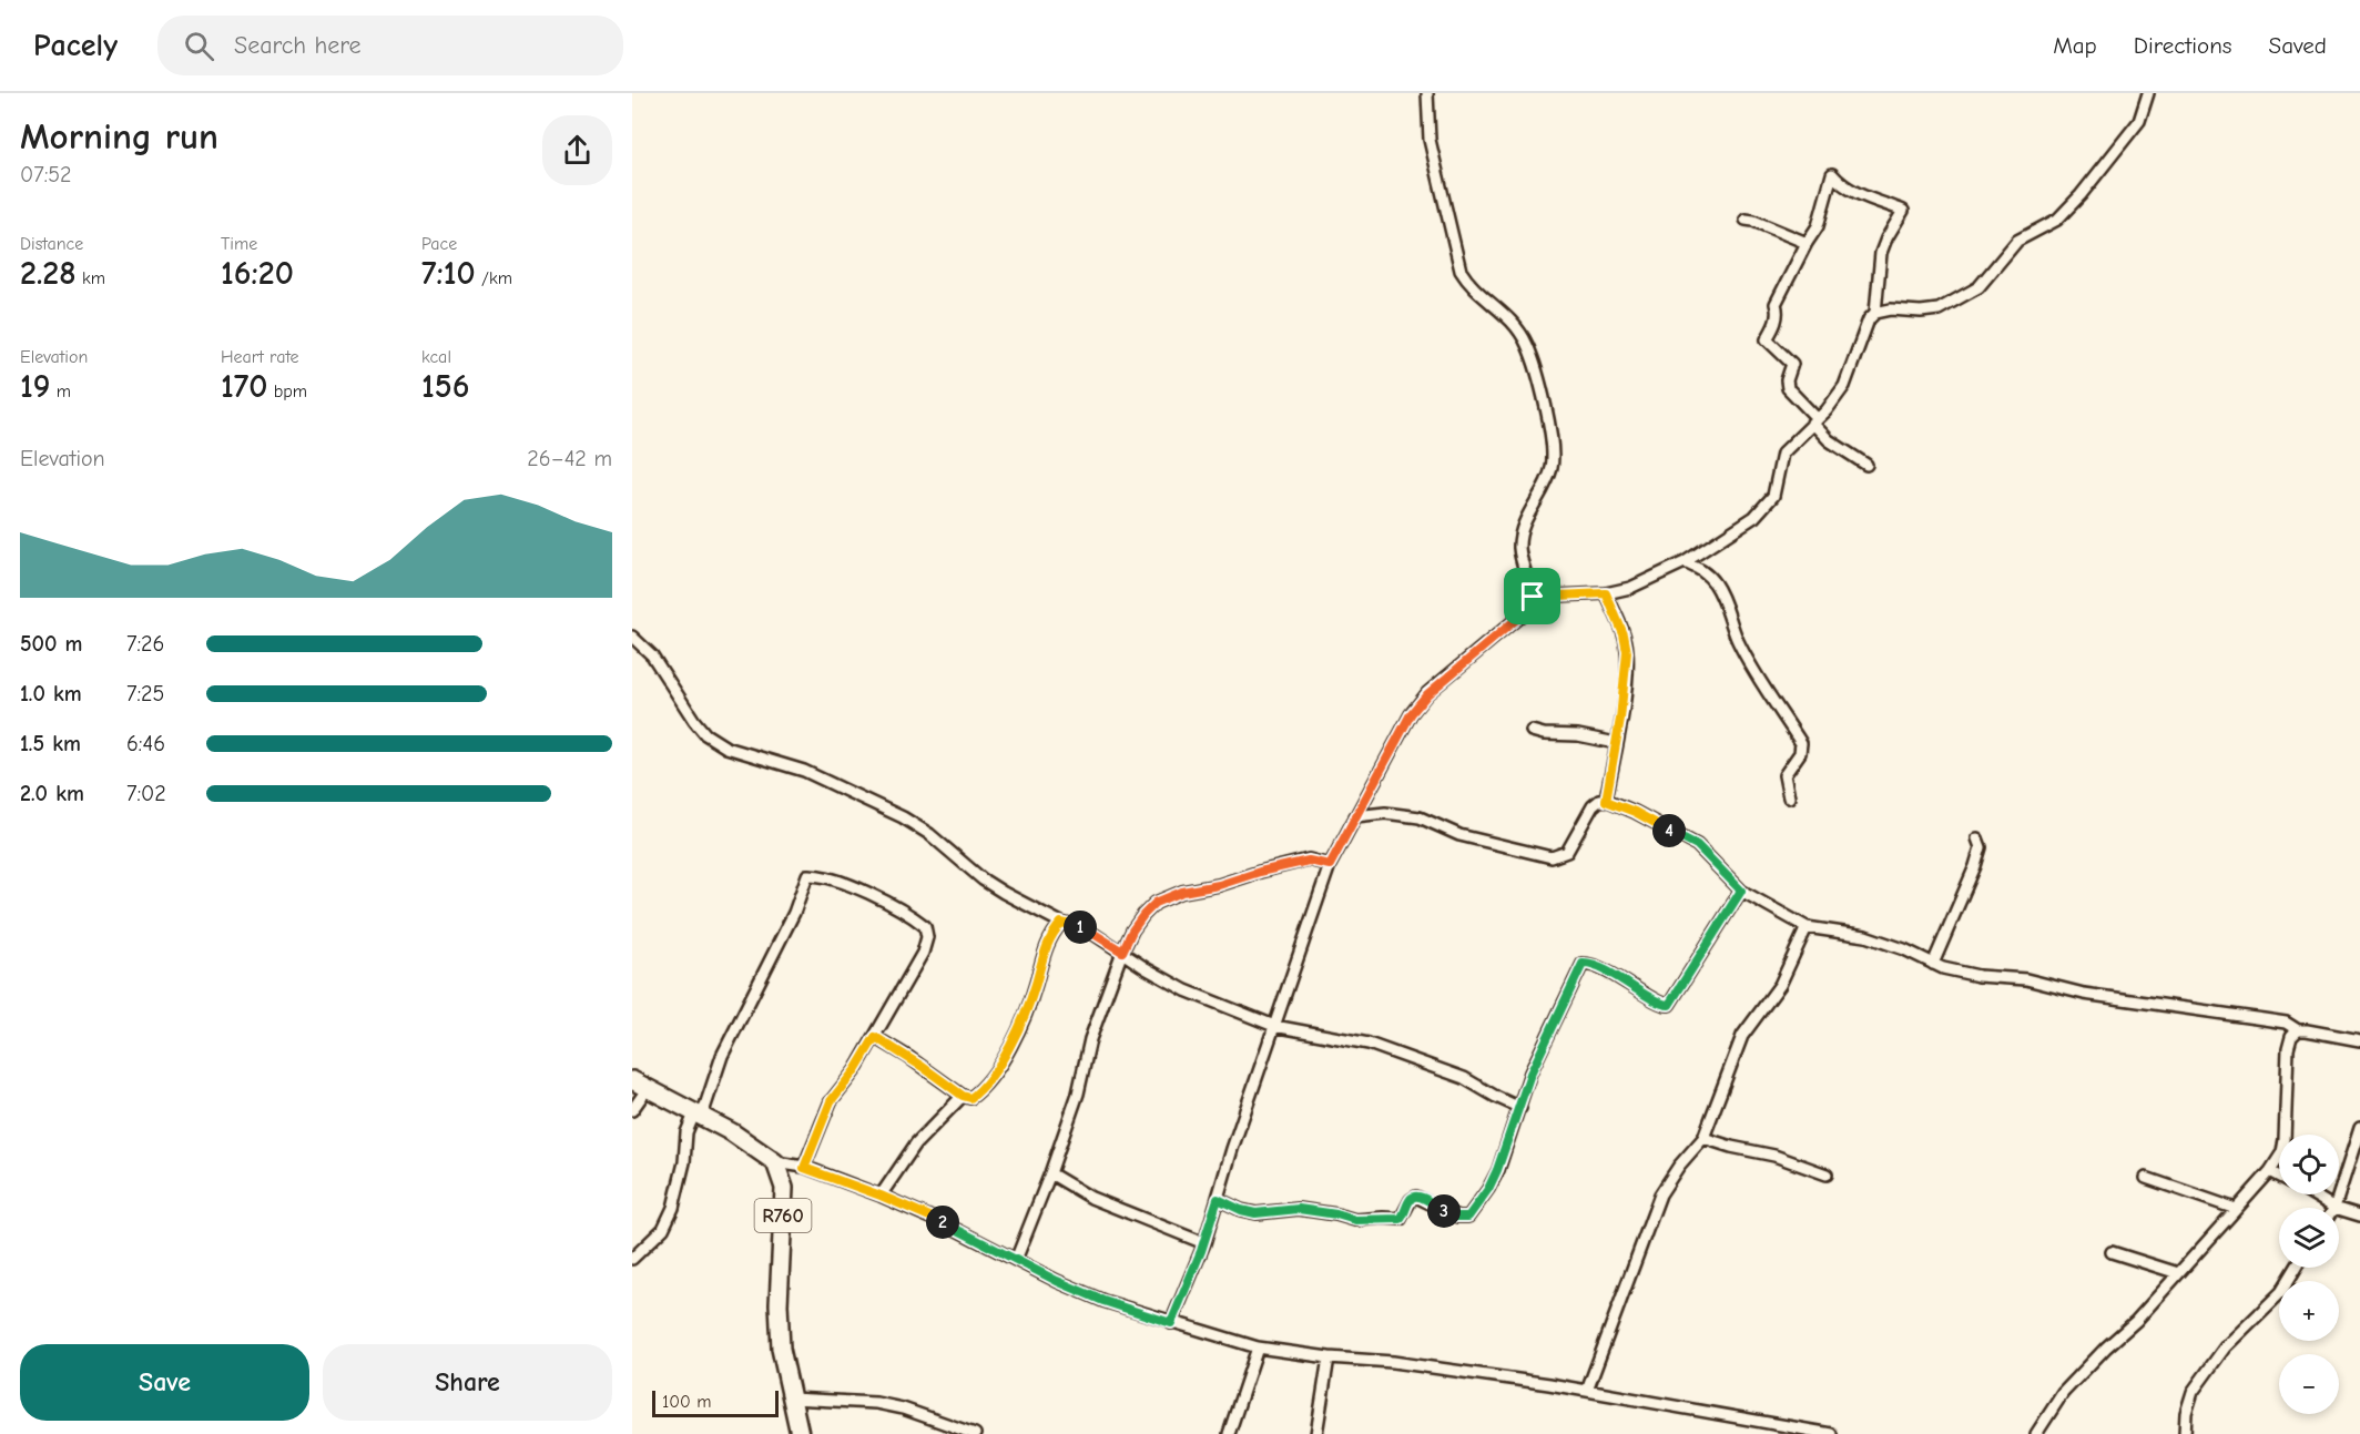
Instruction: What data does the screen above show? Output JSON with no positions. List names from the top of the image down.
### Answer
{
  "streets": {
    "main road": ["R760"]
  },
  "scale_bar": "100 m",
  "page": {
    "header": "Pacely",
    "search": "Search here",
    "nav": ["Map", "Directions", "Saved"],
    "heading": ["Morning run", "07:52"],
    "stats": [
      ["Distance", "2.28 km"],
      ["Time", "16:20"],
      ["Pace", "7:10 /km"],
      ["Elevation", "19 m"],
      ["Heart rate", "170 bpm"],
      ["kcal", "156"]
    ],
    "chart": ["Elevation", "26–42 m"],
    "list": [
      {
        "name": "500 m",
        "note": "7:26"
      },
      {
        "name": "1.0 km",
        "note": "7:25"
      },
      {
        "name": "1.5 km",
        "note": "6:46"
      },
      {
        "name": "2.0 km",
        "note": "7:02"
      }
    ],
    "pins": [
      "4",
      "1",
      "3",
      "2"
    ],
    "map_buttons": ["+", "−"],
    "buttons": ["Save", "Share"],
    "scale": "100 m"
  }
}
